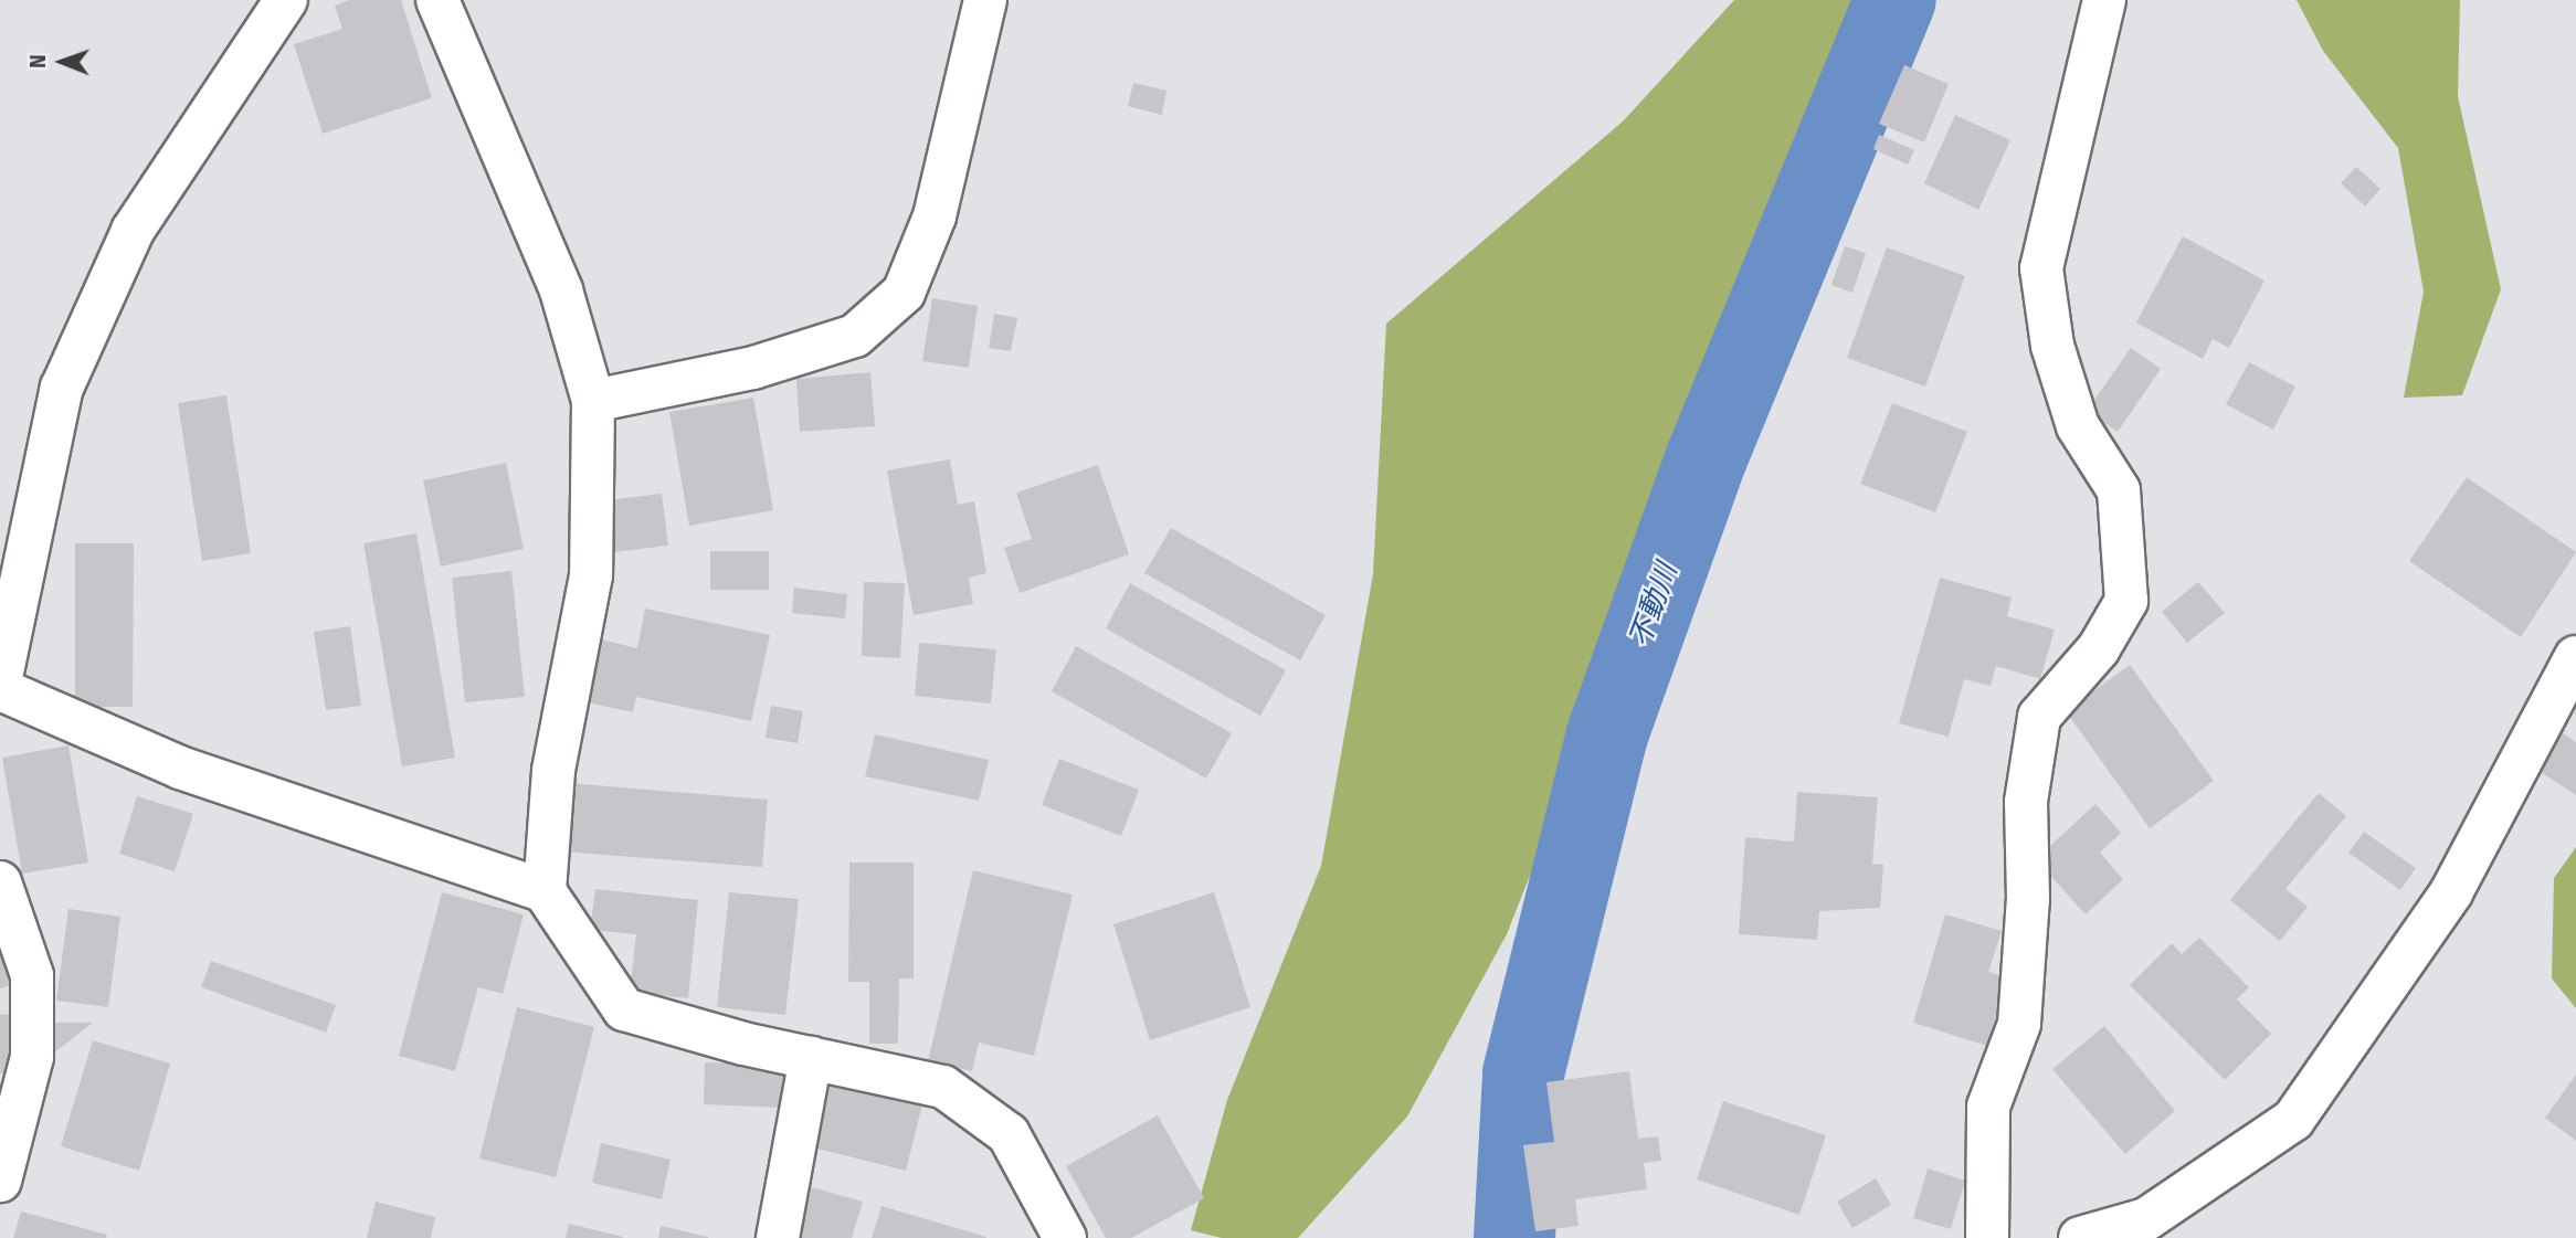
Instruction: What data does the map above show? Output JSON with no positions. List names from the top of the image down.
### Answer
{
  "water": ["不動川"],
  "north": "left"
}
